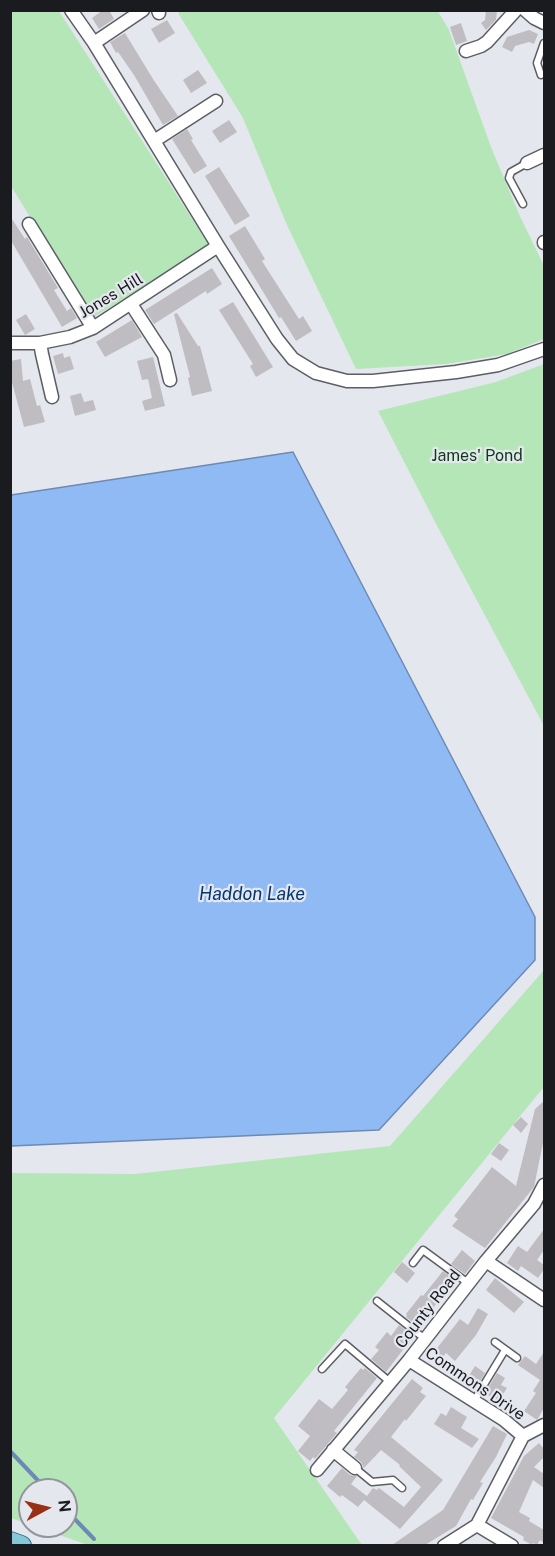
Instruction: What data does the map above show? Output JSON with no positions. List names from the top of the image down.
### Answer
{
  "streets": {
    "street": ["Jones Hill", "County Road", "Commons Drive"]
  },
  "crossings": [
    ["County Road", "Commons Drive"]
  ],
  "water": ["Haddon Lake"],
  "parks": ["James' Pond"],
  "north": "right"
}
